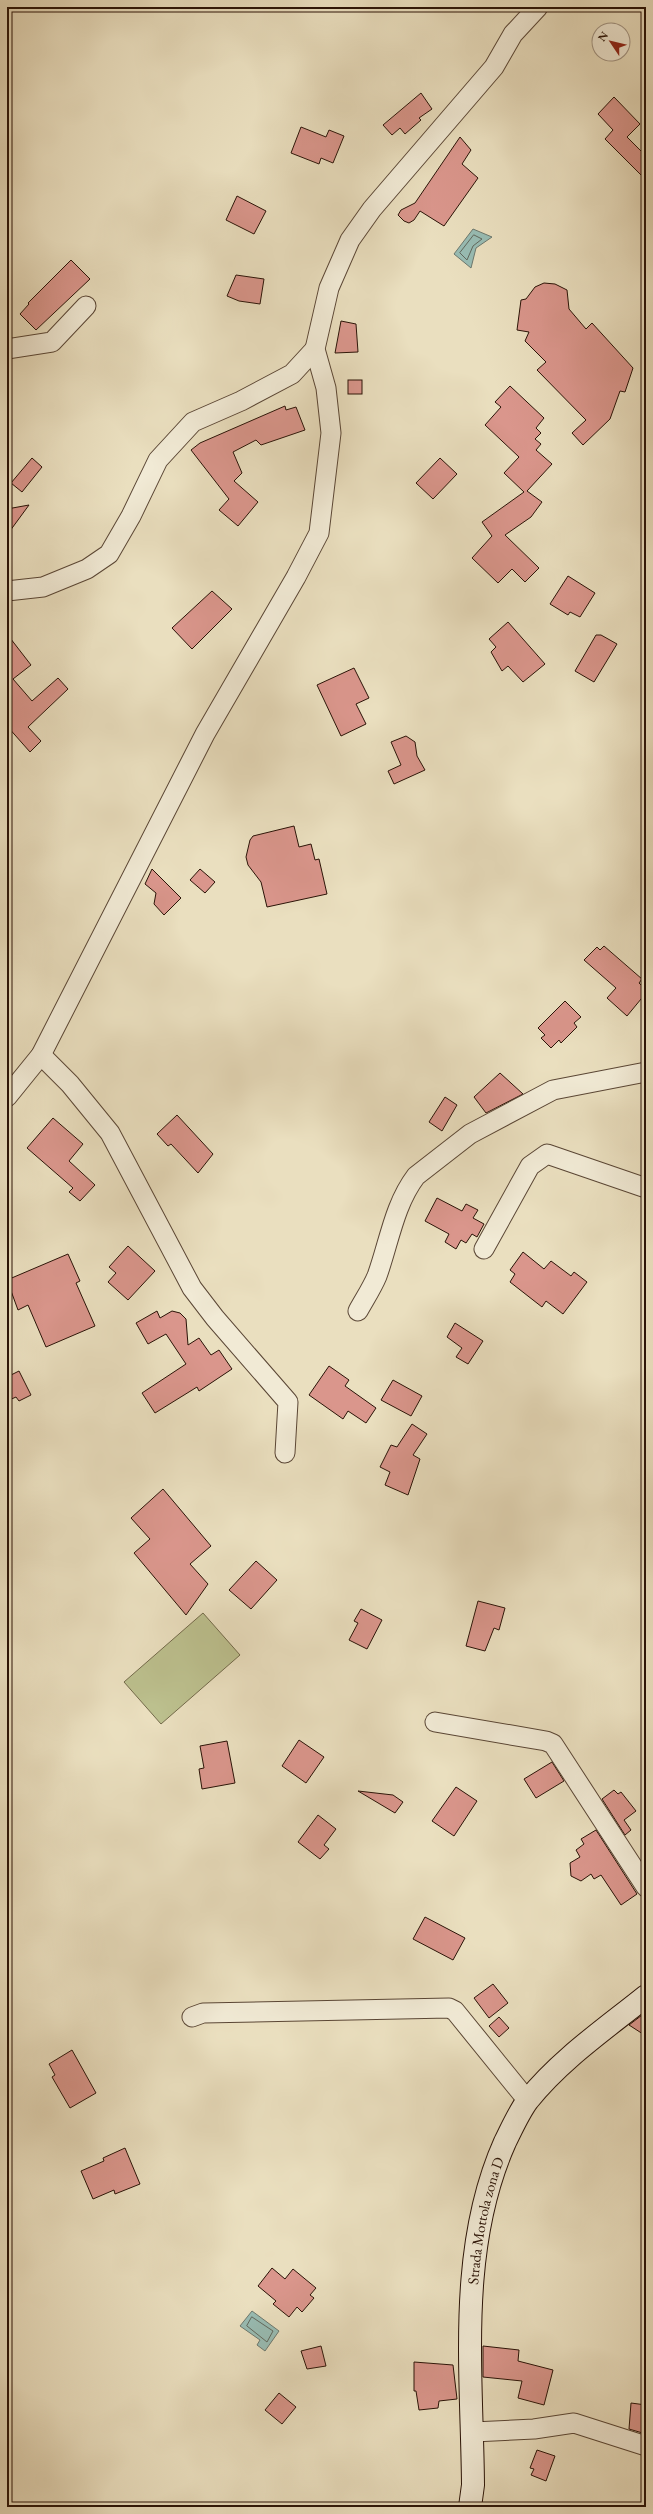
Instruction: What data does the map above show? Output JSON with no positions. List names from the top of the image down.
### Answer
{
  "streets": {
    "main road": ["Strada Mottola zona D"]
  },
  "north": "top left"
}
